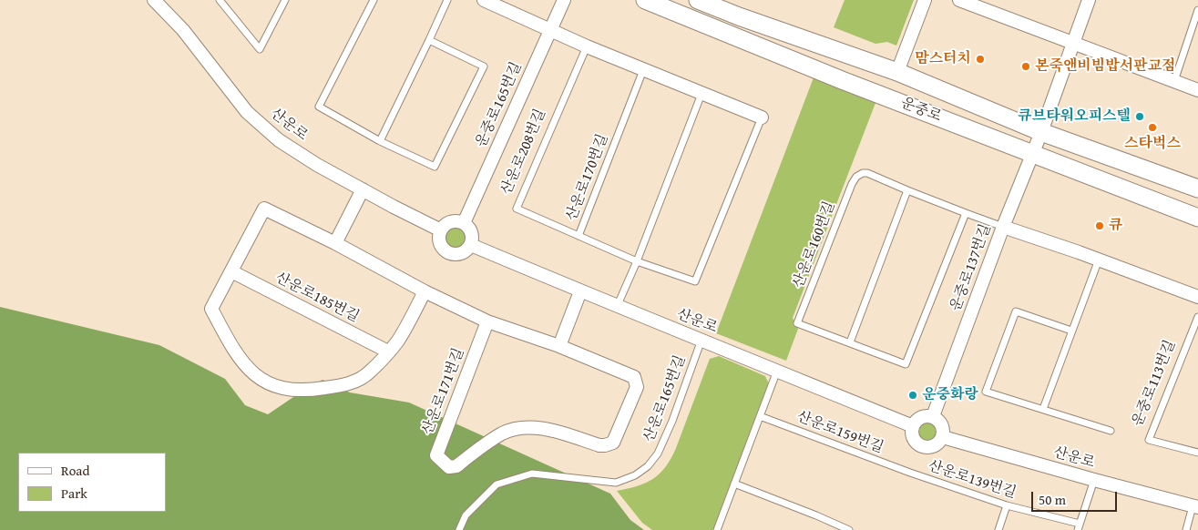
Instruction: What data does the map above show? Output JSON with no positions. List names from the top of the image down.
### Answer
{
  "streets": {
    "main road": ["운중로"],
    "street": [
      "운중로165번길",
      "산운로",
      "운중로137번길",
      "산운로185번길",
      "산운로171번길"
    ],
    "lane": [
      "산운로208번길",
      "산운로170번길",
      "산운로160번길",
      "운중로113번길",
      "산운로165번길",
      "산운로159번길",
      "산운로139번길"
    ]
  },
  "crossings": [
    ["운중로165번길", "산운로"],
    ["운중로", "운중로137번길"],
    ["산운로", "운중로137번길"],
    ["산운로", "산운로165번길"],
    ["산운로", "산운로139번길"],
    ["산운로208번길", "산운로170번길"],
    ["산운로160번길", "운중로137번길"],
    ["산운로159번길", "산운로139번길"]
  ],
  "places": [
    "맘스터치",
    "본죽앤비빔밥서판교점",
    "큐브타워오피스텔",
    "스타벅스",
    "큐",
    "운중화랑"
  ],
  "legend": ["Road", "Park"],
  "scale_bar": "50 m"
}
